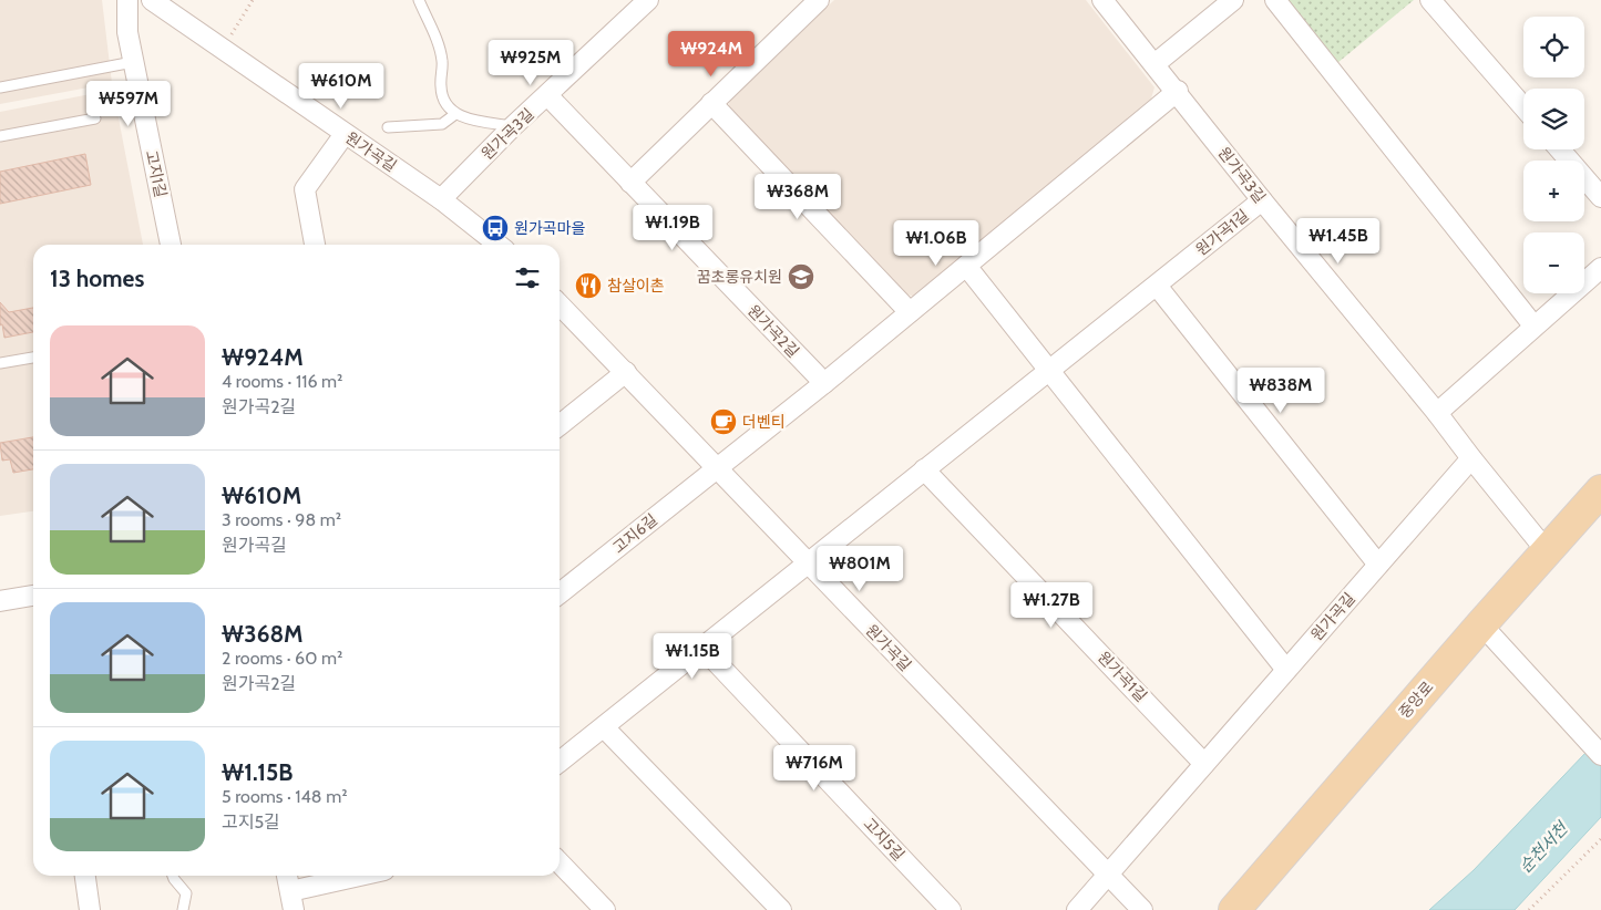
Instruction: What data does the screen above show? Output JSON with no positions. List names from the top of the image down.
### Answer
{
  "streets": {
    "main road": ["중앙로"],
    "street": [
      "원가곡3길",
      "원가곡길",
      "고지1길",
      "원가곡1길",
      "원가곡2길",
      "고지6길",
      "고지5길"
    ]
  },
  "crossings": [
    ["원가곡3길", "원가곡길"],
    ["원가곡3길", "원가곡1길"],
    ["원가곡3길", "원가곡2길"],
    ["원가곡3길", "중앙로"],
    ["원가곡길", "원가곡1길"],
    ["원가곡길", "고지6길"]
  ],
  "water": ["순천서천"],
  "places": {
    "bus stop": ["원가곡마을"],
    "school or university": ["꿈초롱유치원"],
    "restaurant": ["참살이촌"],
    "cafe": ["더벤티"]
  },
  "page": {
    "map_buttons": ["+", "−"],
    "price": [
      "₩924M",
      "₩925M",
      "₩610M",
      "₩597M",
      "₩368M",
      "₩1.19B",
      "₩1.45B",
      "₩1.06B",
      "₩838M",
      "₩801M",
      "₩1.27B",
      "₩1.15B",
      "₩716M"
    ],
    "heading": "13 homes",
    "list": [
      {
        "name": "₩924M",
        "note": "4 rooms · 116 m² · 원가곡2길"
      },
      {
        "name": "₩610M",
        "note": "3 rooms · 98 m² · 원가곡길"
      },
      {
        "name": "₩368M",
        "note": "2 rooms · 60 m² · 원가곡2길"
      },
      {
        "name": "₩1.15B",
        "note": "5 rooms · 148 m² · 고지5길"
      }
    ]
  }
}
